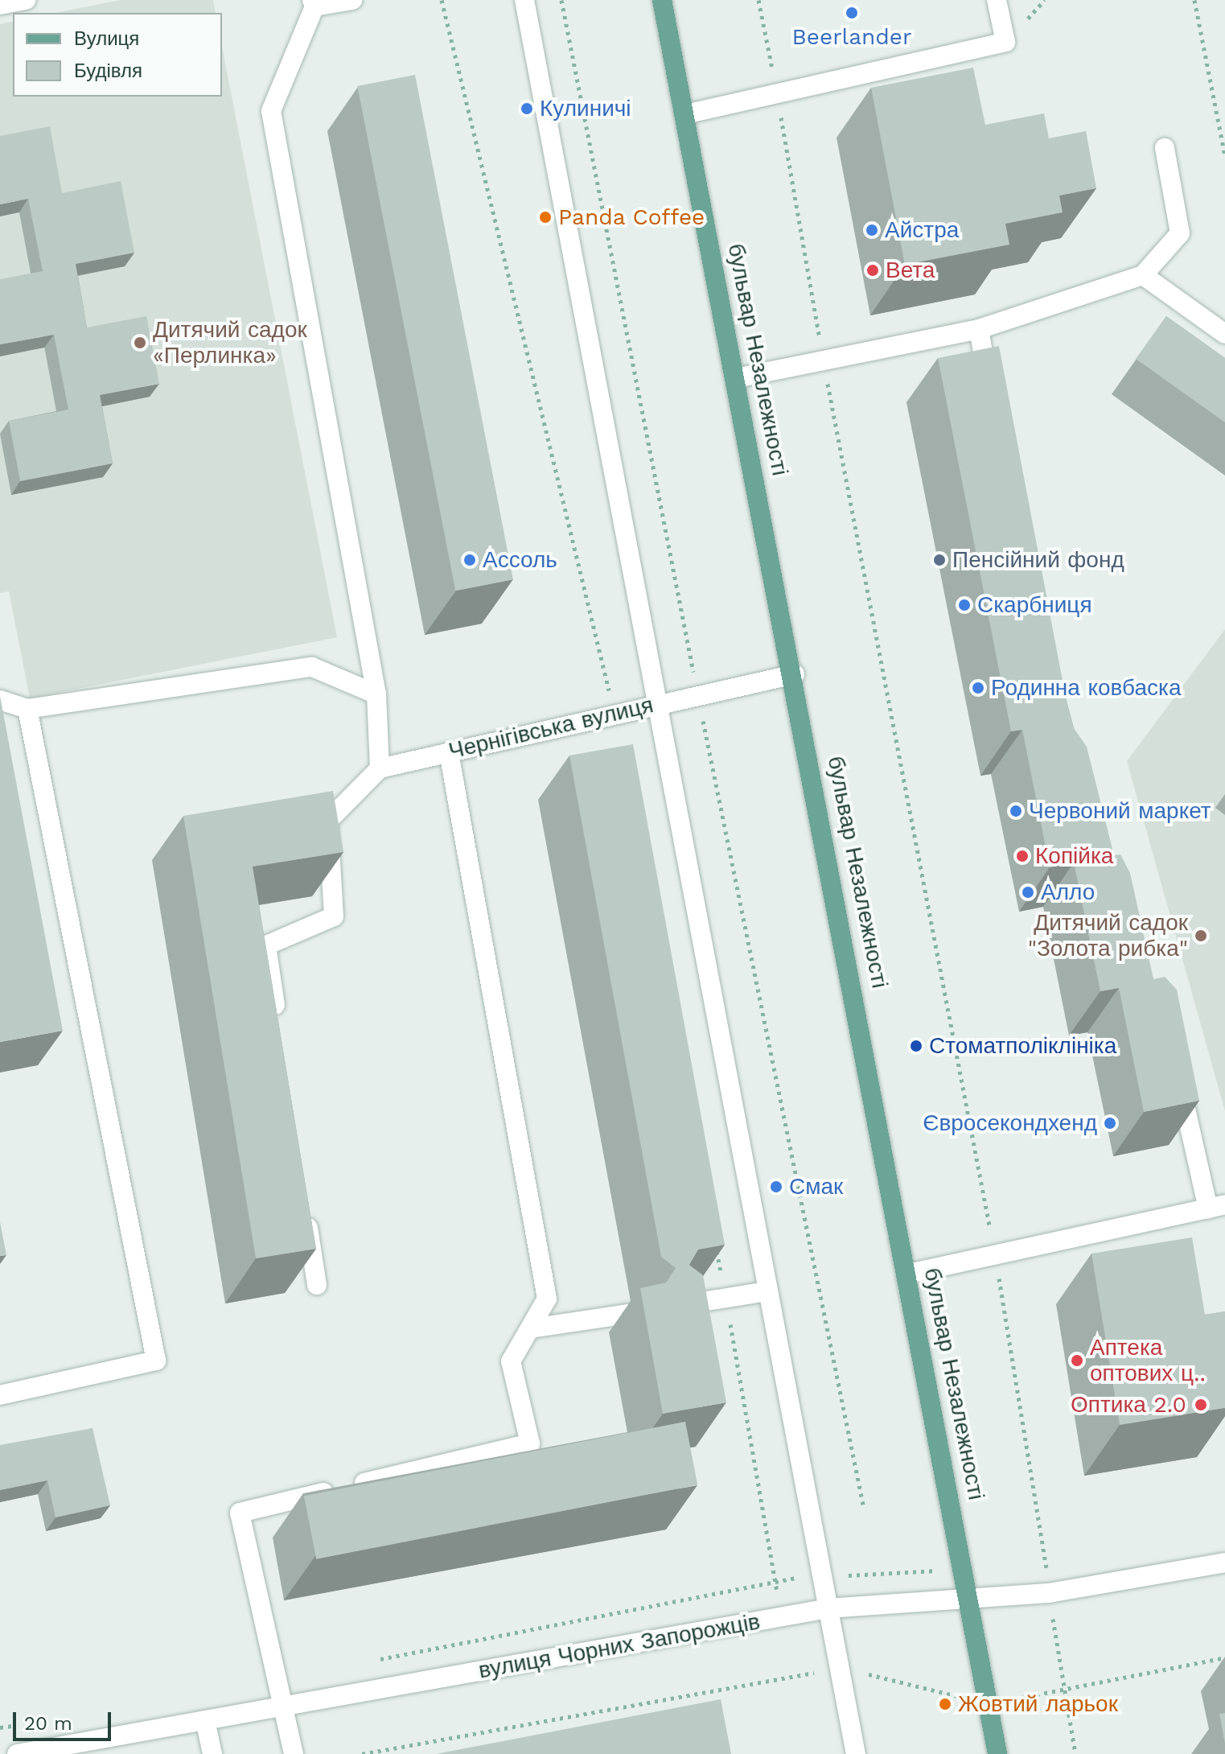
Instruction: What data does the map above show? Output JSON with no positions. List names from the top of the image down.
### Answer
{
  "streets": {
    "main road": ["бульвар Незалежності"],
    "street": ["Чернігівська вулиця", "вулиця Чорних Запорожців"]
  },
  "crossings": [
    ["бульвар Незалежності", "Чернігівська вулиця"],
    ["бульвар Незалежності", "вулиця Чорних Запорожців"]
  ],
  "places": [
    "Beerlander",
    "Кулиничі",
    "Panda Coffee",
    "Айстра",
    "Вета",
    "Дитячий садок «Перлинка»",
    "Ассоль",
    "Пенсійний фонд",
    "Скарбниця",
    "Родинна ковбаска",
    "Червоний маркет",
    "Копійка",
    "Алло",
    "Дитячий садок \"Золота рибка\"",
    "Стоматполіклініка",
    "Євросекондхенд",
    "Смак",
    "Аптека оптових ц‥",
    "Оптика 2.0",
    "Жовтий ларьок"
  ],
  "legend": ["Вулиця", "Будівля"],
  "scale_bar": "20 m"
}
